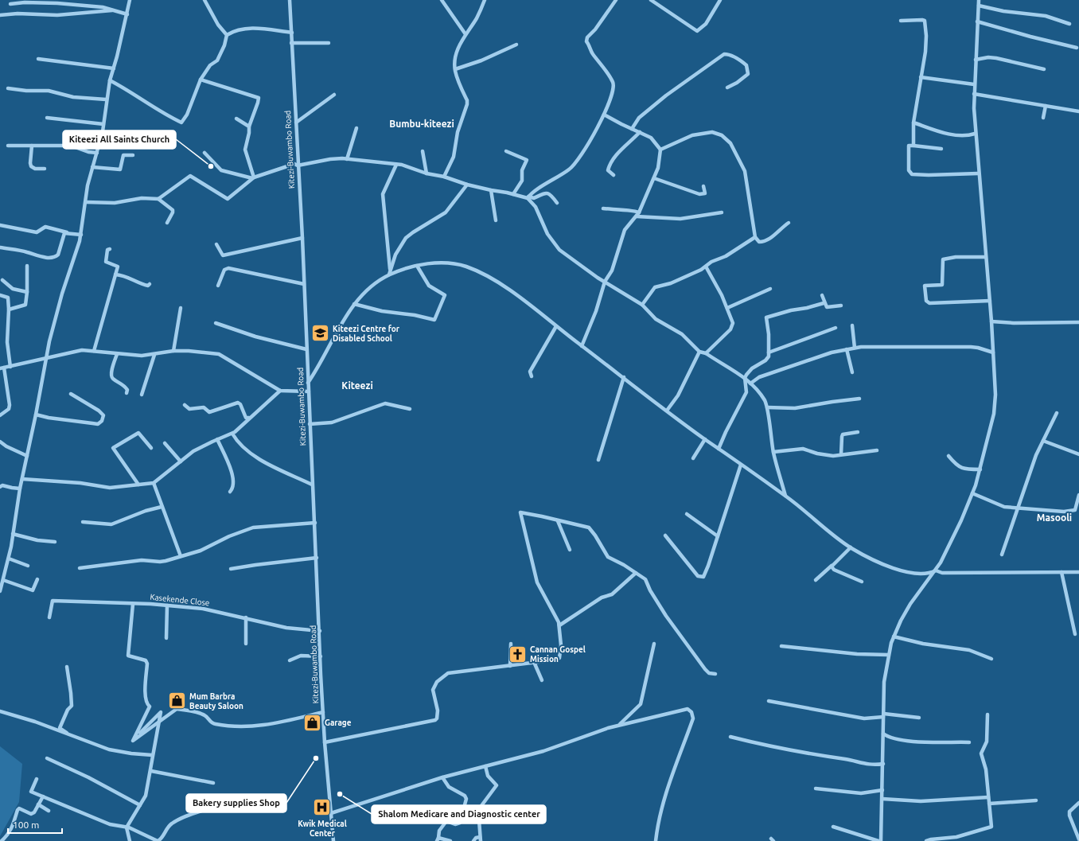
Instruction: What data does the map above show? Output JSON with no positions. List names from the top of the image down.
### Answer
{
  "streets": {
    "street": ["Kitezi-Buwambo Road", "Kasekende Close"]
  },
  "crossings": [
    ["Kitezi-Buwambo Road", "Kasekende Close"]
  ],
  "districts": ["Bumbu-kiteezi", "Kiteezi", "Masooli"],
  "places": {
    "other": ["Kiteezi All Saints Church", "Bakery supplies Shop", "Shalom Medicare and Diagnostic center"],
    "school or university": ["Kiteezi Centre for Disabled School"],
    "church": ["Cannan Gospel Mission"],
    "shop": ["Mum Barbra Beauty Saloon", "Garage"],
    "hospital": ["Kwik Medical Center"]
  },
  "scale_bar": "100 m"
}
